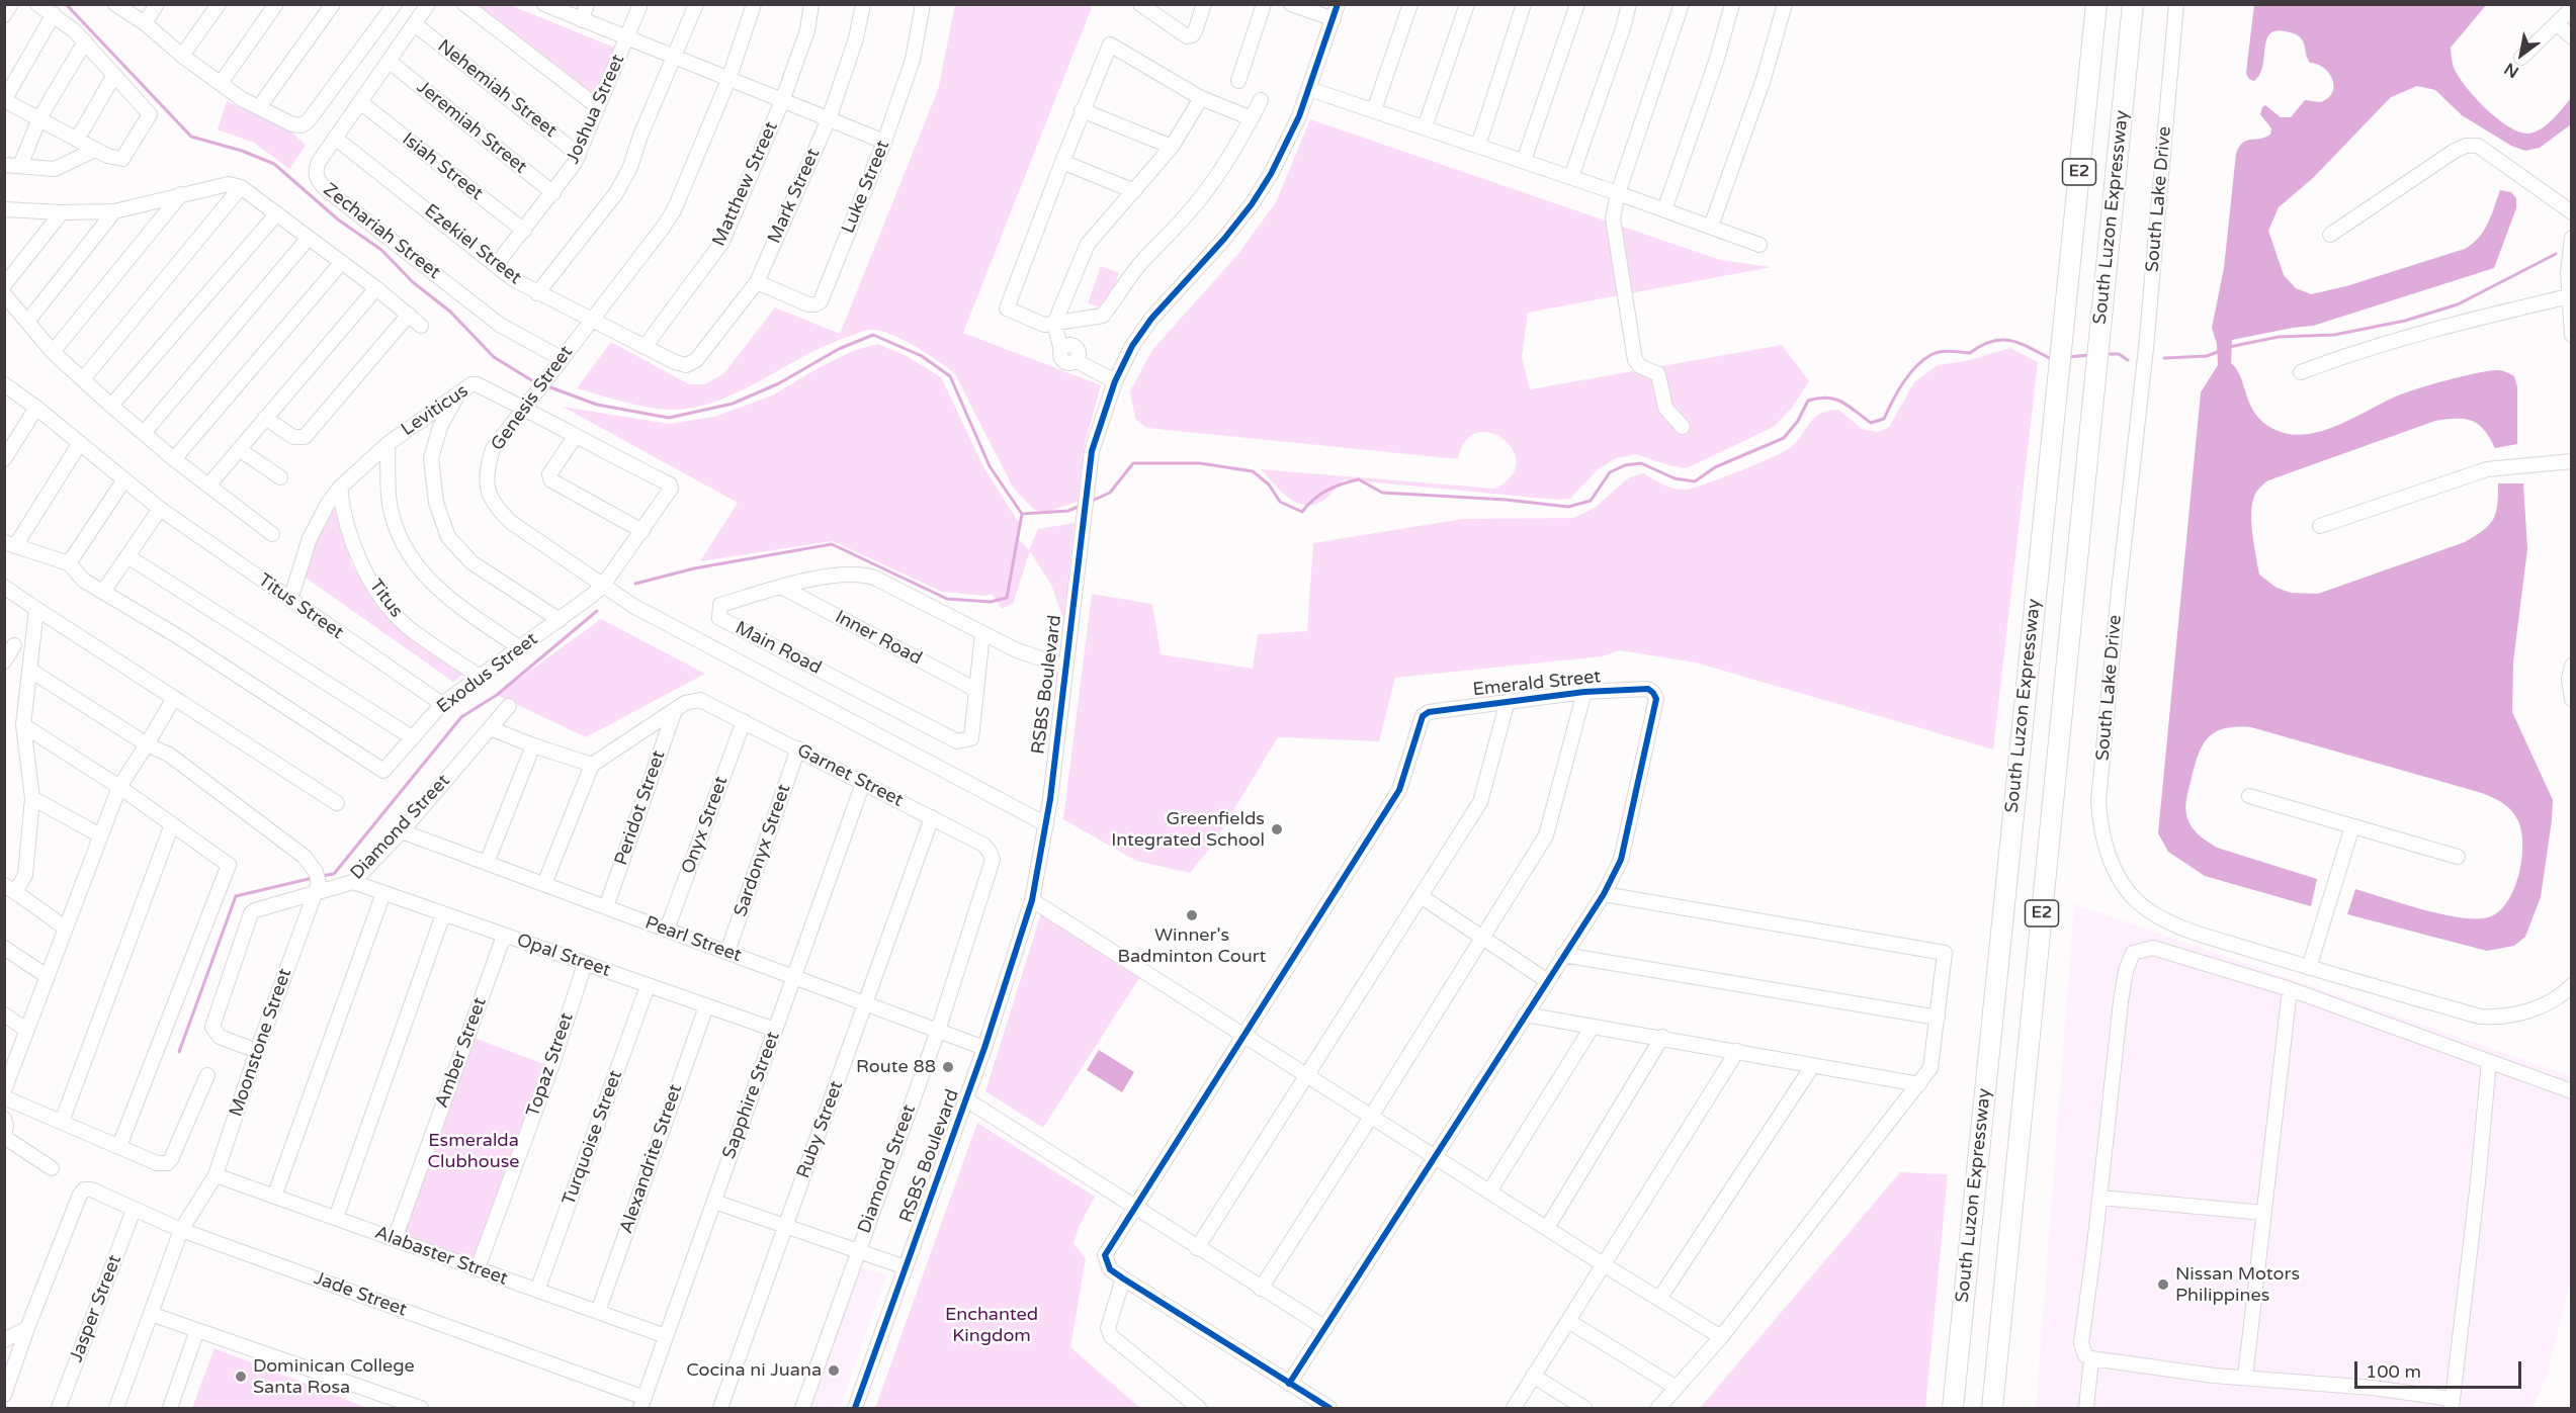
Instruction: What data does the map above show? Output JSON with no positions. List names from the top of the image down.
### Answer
{
  "streets": {
    "highway": ["E2", "South Luzon Expressway"],
    "street": [
      "Nehemiah Street",
      "Joshua Street",
      "Jeremiah Street",
      "Isiah Street",
      "Matthew Street",
      "Luke Street",
      "Mark Street",
      "South Lake Drive",
      "Zechariah Street",
      "Ezekiel Street",
      "Genesis Street",
      "Leviticus",
      "Titus",
      "Titus Street",
      "Inner Road",
      "Main Road",
      "Exodus Street",
      "Emerald Street",
      "RSBS Boulevard",
      "Garnet Street",
      "Peridot Street",
      "Onyx Street",
      "Diamond Street",
      "Sardonyx Street",
      "Pearl Street",
      "Opal Street",
      "Moonstone Street",
      "Amber Street",
      "Topaz Street",
      "Sapphire Street",
      "Ruby Street",
      "Turquoise Street",
      "Alexandrite Street",
      "Alabaster Street",
      "Jade Street",
      "Jasper Street"
    ]
  },
  "crossings": [
    ["Nehemiah Street", "Joshua Street"],
    ["Nehemiah Street", "Zechariah Street"],
    ["Joshua Street", "Jeremiah Street"],
    ["Joshua Street", "Isiah Street"],
    ["Joshua Street", "Ezekiel Street"],
    ["Jeremiah Street", "Zechariah Street"],
    ["Isiah Street", "Zechariah Street"],
    ["Matthew Street", "Ezekiel Street"],
    ["Luke Street", "Mark Street"],
    ["Mark Street", "Ezekiel Street"],
    ["Zechariah Street", "Ezekiel Street"],
    ["Zechariah Street", "Genesis Street"],
    ["Ezekiel Street", "Genesis Street"],
    ["Genesis Street", "Leviticus"],
    ["Genesis Street", "Exodus Street"],
    ["Genesis Street", "RSBS Boulevard"],
    ["Leviticus", "Titus"],
    ["Leviticus", "Titus Street"],
    ["Leviticus", "Exodus Street"],
    ["Titus", "Exodus Street"],
    ["Titus Street", "Exodus Street"],
    ["Inner Road", "Main Road"],
    ["Main Road", "RSBS Boulevard"],
    ["RSBS Boulevard", "Pearl Street"],
    ["Garnet Street", "Peridot Street"],
    ["Garnet Street", "Onyx Street"],
    ["Garnet Street", "Diamond Street"],
    ["Garnet Street", "Sardonyx Street"],
    ["Garnet Street", "Sapphire Street"],
    ["Garnet Street", "Ruby Street"],
    ["Peridot Street", "Pearl Street"],
    ["Onyx Street", "Pearl Street"],
    ["Diamond Street", "Pearl Street"],
    ["Diamond Street", "Opal Street"],
    ["Diamond Street", "Moonstone Street"],
    ["Sardonyx Street", "Pearl Street"],
    ["Pearl Street", "Sapphire Street"],
    ["Pearl Street", "Ruby Street"],
    ["Opal Street", "Amber Street"],
    ["Opal Street", "Topaz Street"],
    ["Opal Street", "Sapphire Street"],
    ["Opal Street", "Turquoise Street"],
    ["Opal Street", "Alexandrite Street"],
    ["Moonstone Street", "Alabaster Street"],
    ["Moonstone Street", "Jade Street"],
    ["Amber Street", "Alabaster Street"],
    ["Topaz Street", "Alabaster Street"],
    ["Sapphire Street", "Alabaster Street"],
    ["Sapphire Street", "Jade Street"],
    ["Turquoise Street", "Alabaster Street"],
    ["Alexandrite Street", "Alabaster Street"],
    ["Jade Street", "Jasper Street"]
  ],
  "parks": ["Esmeralda Clubhouse", "Enchanted Kingdom"],
  "places": [
    "Greenfields Integrated School",
    "Winner's Badminton Court",
    "Route 88",
    "Nissan Motors Philippines",
    "Cocina ni Juana",
    "Dominican College Santa Rosa"
  ],
  "scale_bar": "100 m",
  "north": "bottom left"
}
